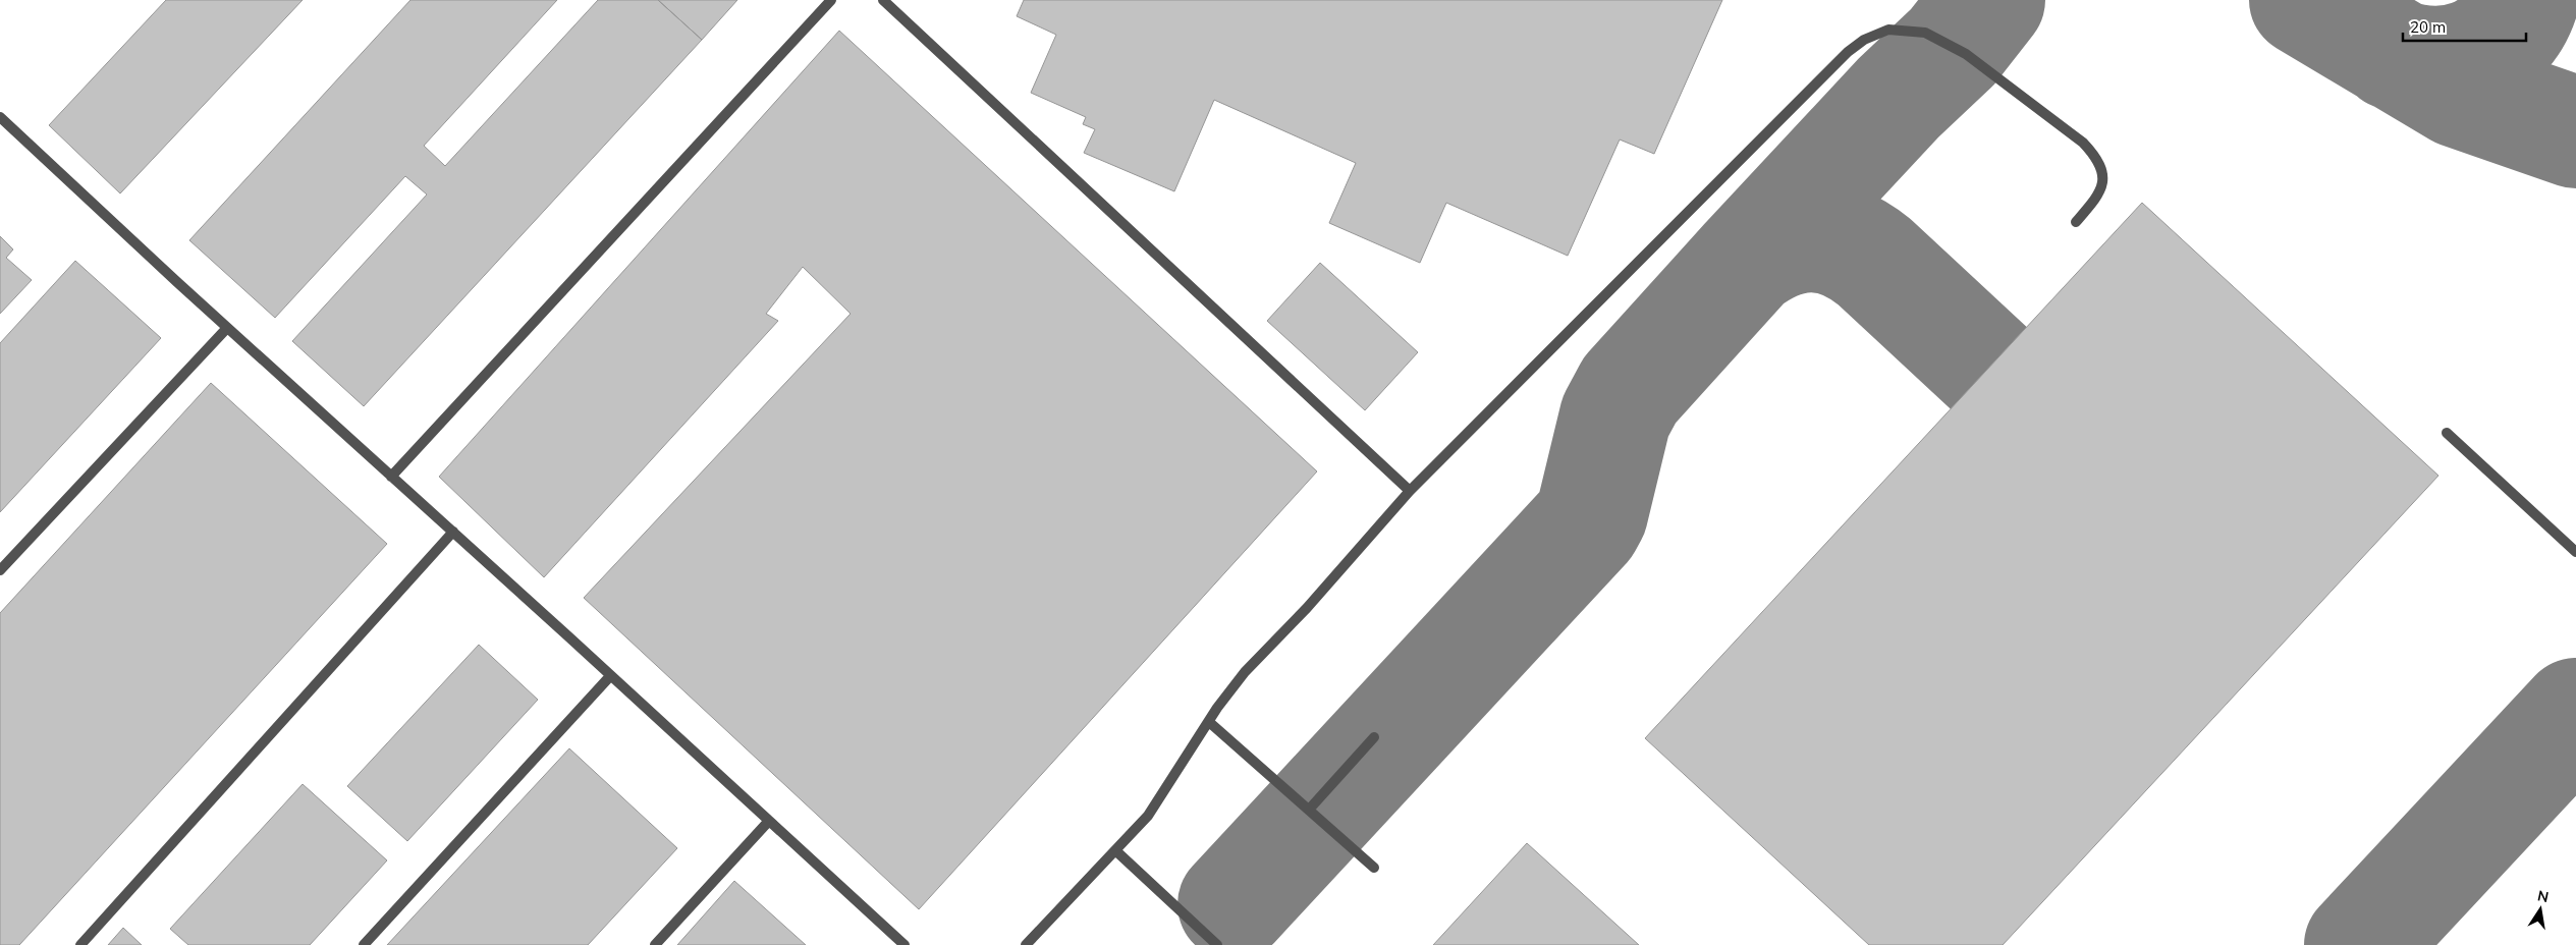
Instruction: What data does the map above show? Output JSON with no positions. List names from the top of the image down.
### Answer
{
  "scale_bar": "20 m",
  "north": "top"
}
